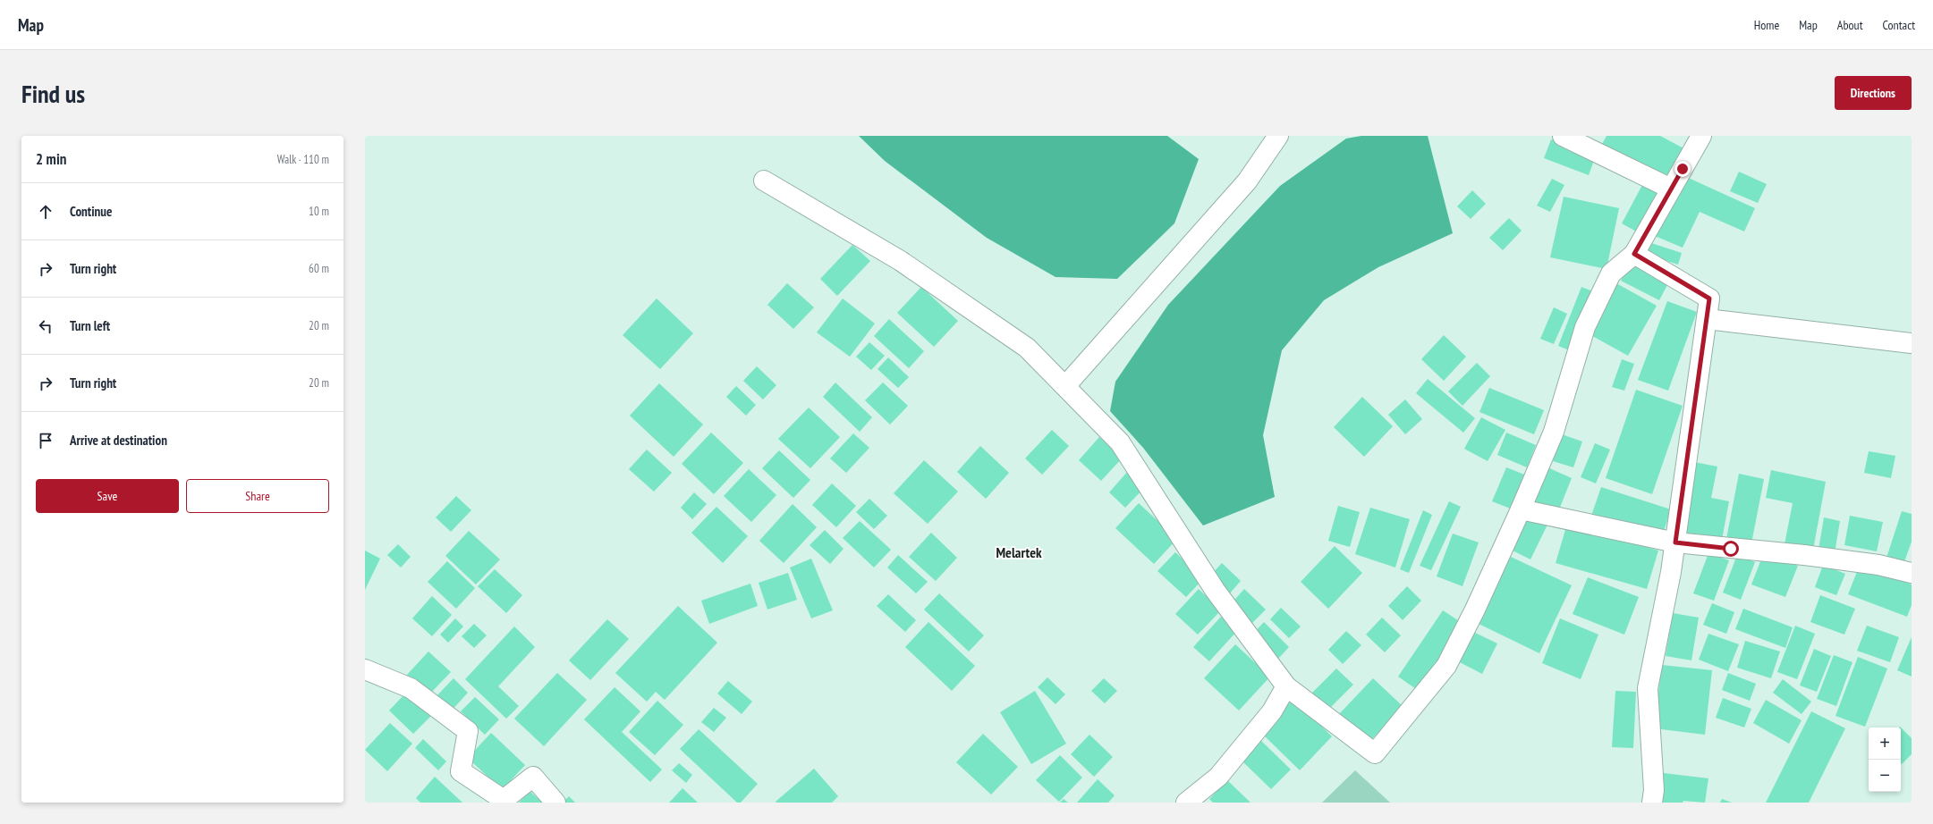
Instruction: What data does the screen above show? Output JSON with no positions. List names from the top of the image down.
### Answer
{
  "districts": ["Melartek"],
  "page": {
    "header": "Map",
    "nav": [
      "Home",
      "Map",
      "About",
      "Contact"
    ],
    "buttons": [
      "Directions",
      ["Save", "Share"]
    ],
    "title": "Find us",
    "heading": ["2 min", "Walk · 110 m"],
    "list": [
      ["Continue", "10 m"],
      ["Turn right", "60 m"],
      ["Turn left", "20 m"],
      ["Turn right", "20 m"],
      "Arrive at destination"
    ],
    "map_buttons": ["+", "−"]
  }
}
